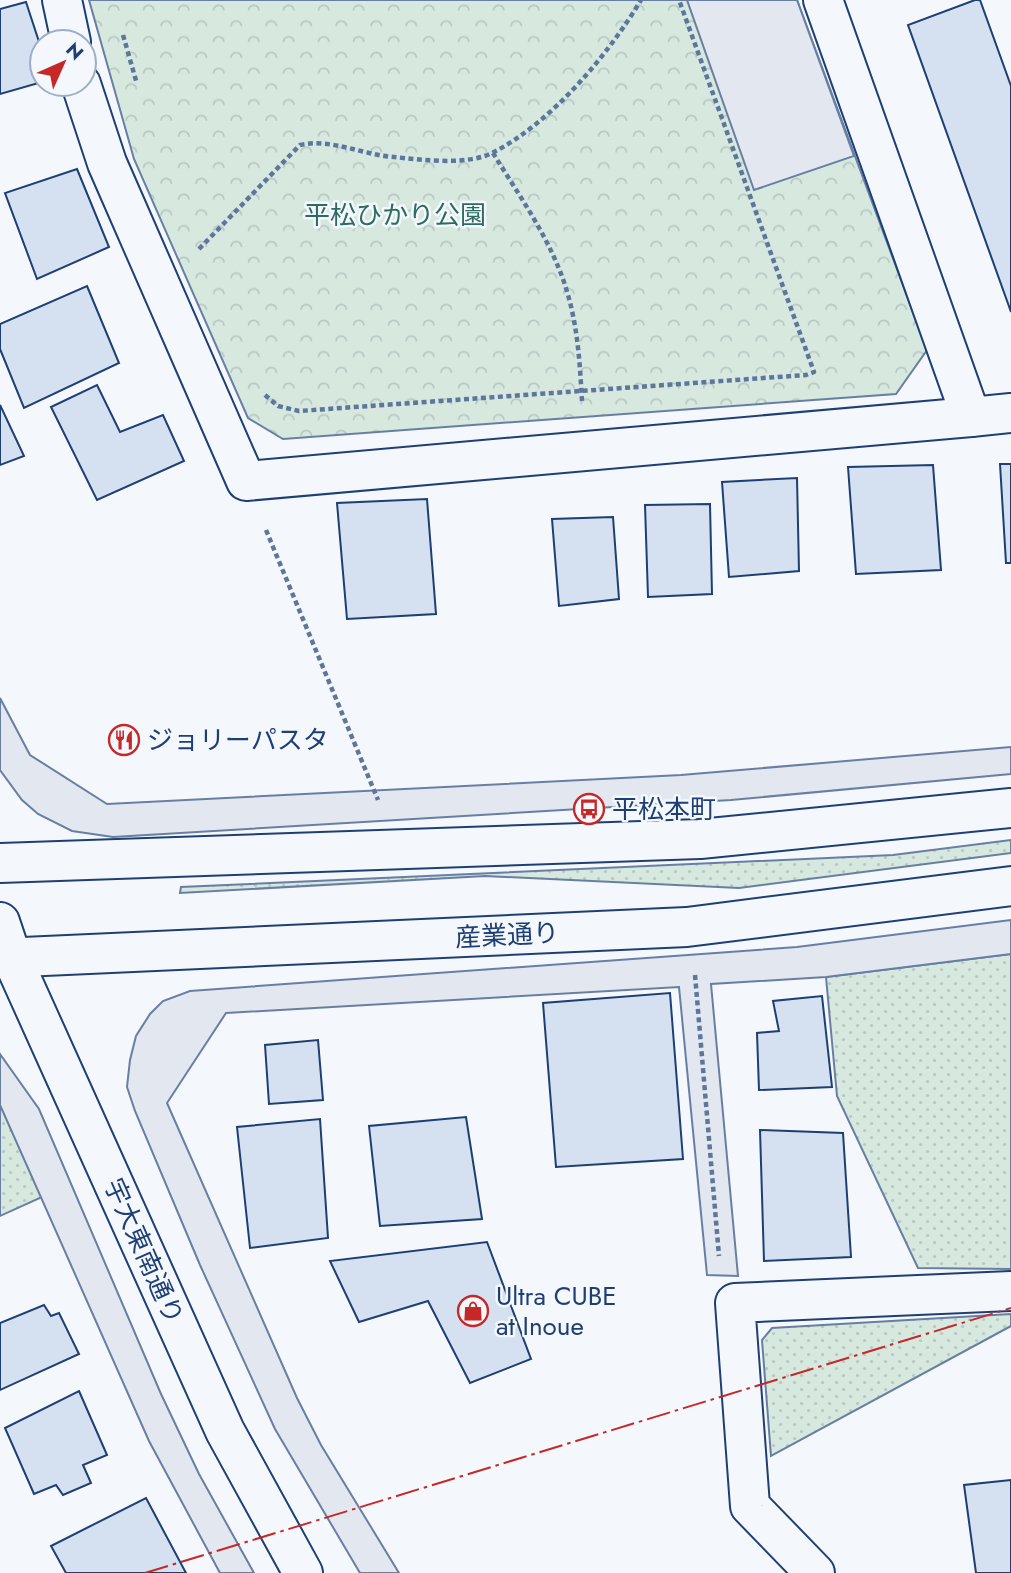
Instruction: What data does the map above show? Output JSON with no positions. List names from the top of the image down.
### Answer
{
  "streets": {
    "street": ["産業通り", "宇大東南通り"]
  },
  "crossings": [
    ["産業通り", "宇大東南通り"]
  ],
  "parks": ["平松ひかり公園"],
  "places": {
    "restaurant": ["ジョリーパスタ"],
    "bus stop": ["平松本町"],
    "shop": ["Ultra CUBE at Inoue"]
  },
  "north": "top right"
}
